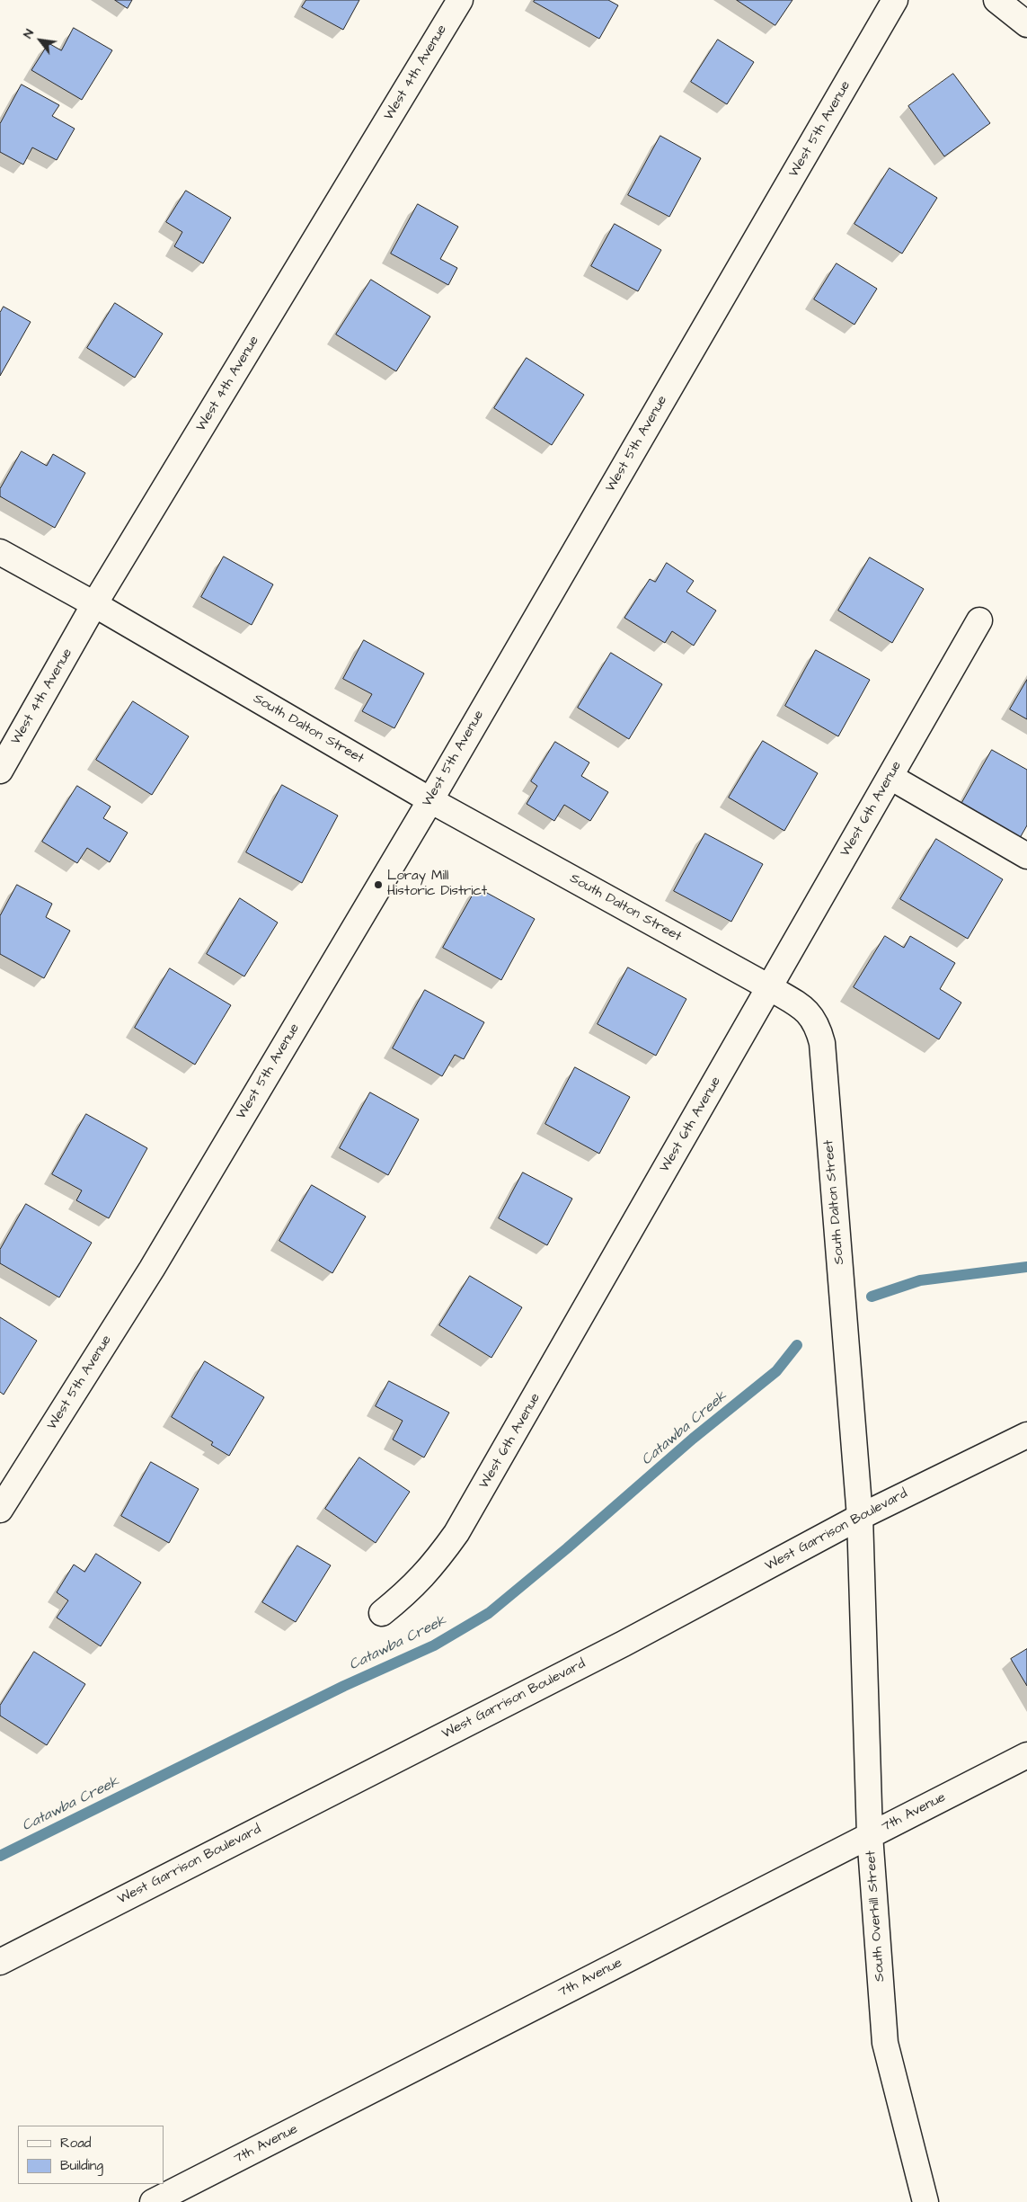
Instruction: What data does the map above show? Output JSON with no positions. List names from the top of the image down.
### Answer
{
  "streets": {
    "street": [
      "West 4th Avenue",
      "West 5th Avenue",
      "South Dalton Street",
      "West 6th Avenue",
      "West Garrison Boulevard",
      "7th Avenue",
      "South Overhill Street"
    ]
  },
  "crossings": [
    ["West 4th Avenue", "South Dalton Street"],
    ["West 5th Avenue", "South Dalton Street"],
    ["South Dalton Street", "West 6th Avenue"],
    ["South Dalton Street", "West Garrison Boulevard"],
    ["South Dalton Street", "South Overhill Street"],
    ["West Garrison Boulevard", "South Overhill Street"],
    ["7th Avenue", "South Overhill Street"]
  ],
  "water": ["Catawba Creek"],
  "places": ["Loray Mill Historic District"],
  "legend": ["Road", "Building"],
  "north": "top left"
}
